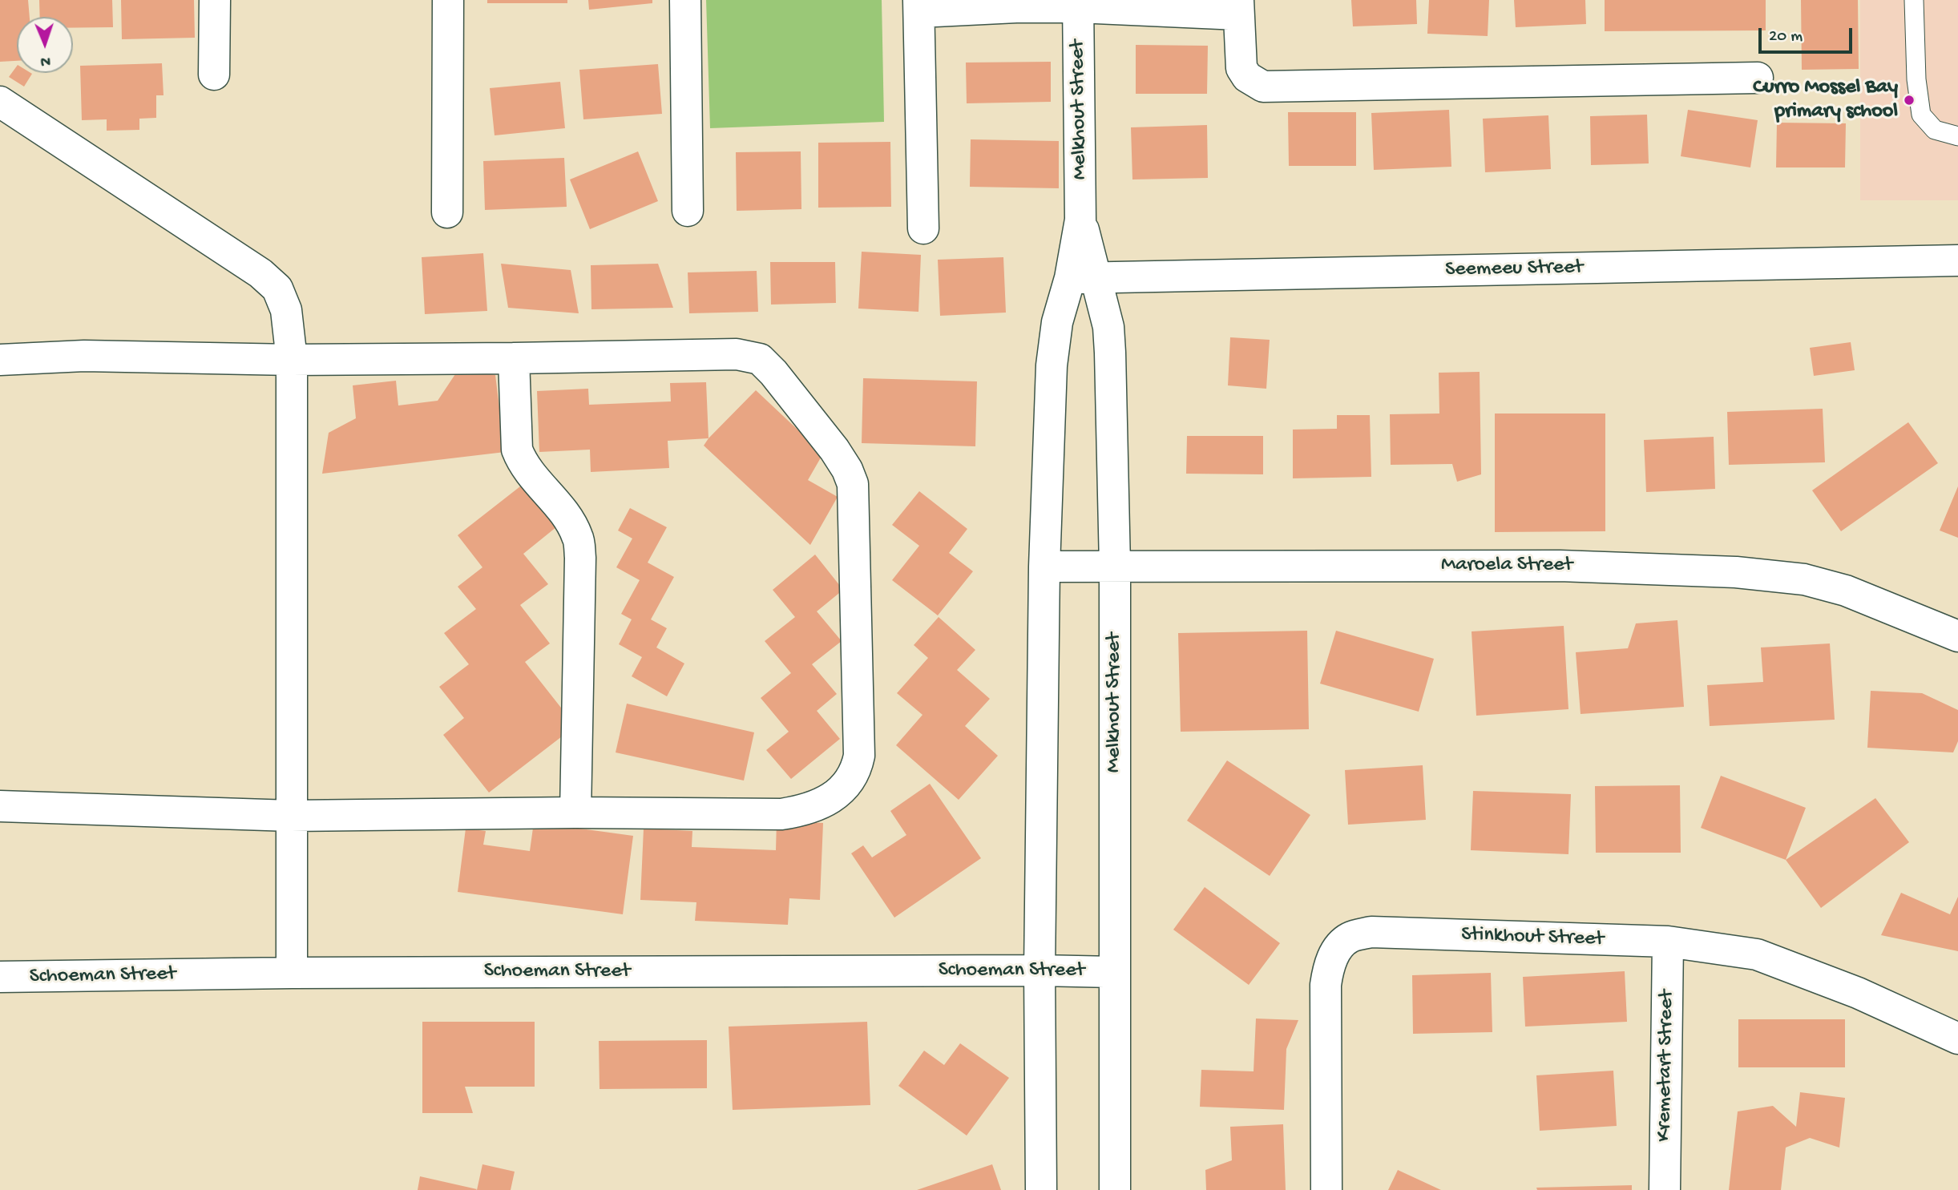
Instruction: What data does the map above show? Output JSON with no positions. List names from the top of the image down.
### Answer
{
  "streets": {
    "street": [
      "Melkhout Street",
      "Seemeeu Street",
      "Maroela Street",
      "Stinkhout Street",
      "Schoeman Street",
      "Kremetart Street"
    ]
  },
  "crossings": [
    ["Melkhout Street", "Seemeeu Street"],
    ["Melkhout Street", "Maroela Street"],
    ["Melkhout Street", "Schoeman Street"],
    ["Stinkhout Street", "Kremetart Street"]
  ],
  "places": ["Curro Mossel Bay primary school"],
  "scale_bar": "20 m",
  "north": "bottom"
}
